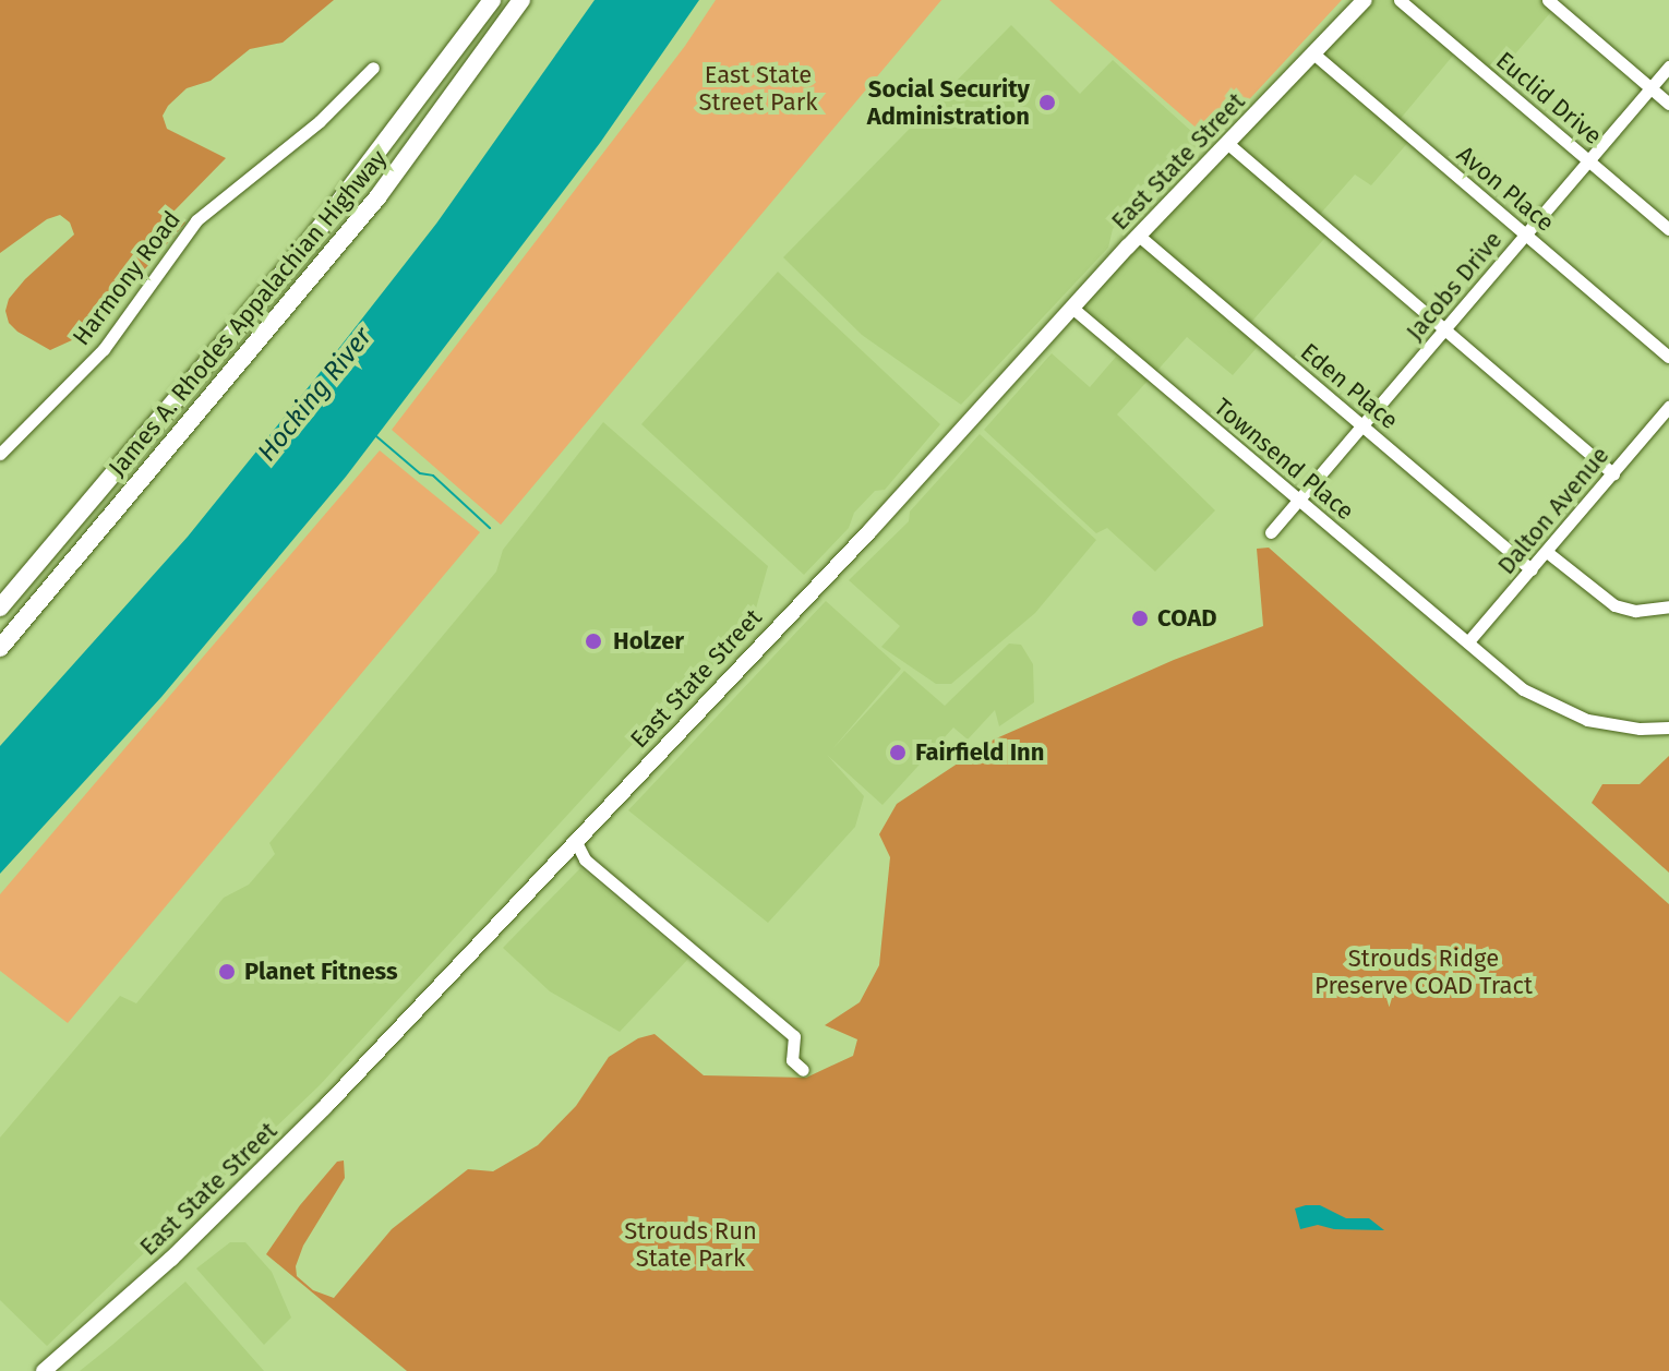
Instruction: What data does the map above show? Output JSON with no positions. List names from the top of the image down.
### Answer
{
  "streets": {
    "highway": ["James A. Rhodes Appalachian Highway"],
    "main road": ["East State Street"],
    "street": [
      "Euclid Drive",
      "Avon Place",
      "Harmony Road",
      "Jacobs Drive",
      "Eden Place",
      "Townsend Place",
      "Dalton Avenue"
    ]
  },
  "crossings": [
    ["Euclid Drive", "Jacobs Drive"],
    ["East State Street", "Avon Place"],
    ["East State Street", "Eden Place"],
    ["East State Street", "Townsend Place"],
    ["Avon Place", "Jacobs Drive"],
    ["Jacobs Drive", "Eden Place"],
    ["Jacobs Drive", "Townsend Place"],
    ["Eden Place", "Dalton Avenue"],
    ["Townsend Place", "Dalton Avenue"]
  ],
  "water": ["Hocking River"],
  "parks": ["East State Street Park", "Strouds Ridge Preserve COAD Tract", "Strouds Run State Park"],
  "places": [
    "Social Security Administration",
    "COAD",
    "Holzer",
    "Fairfield Inn",
    "Planet Fitness"
  ]
}
